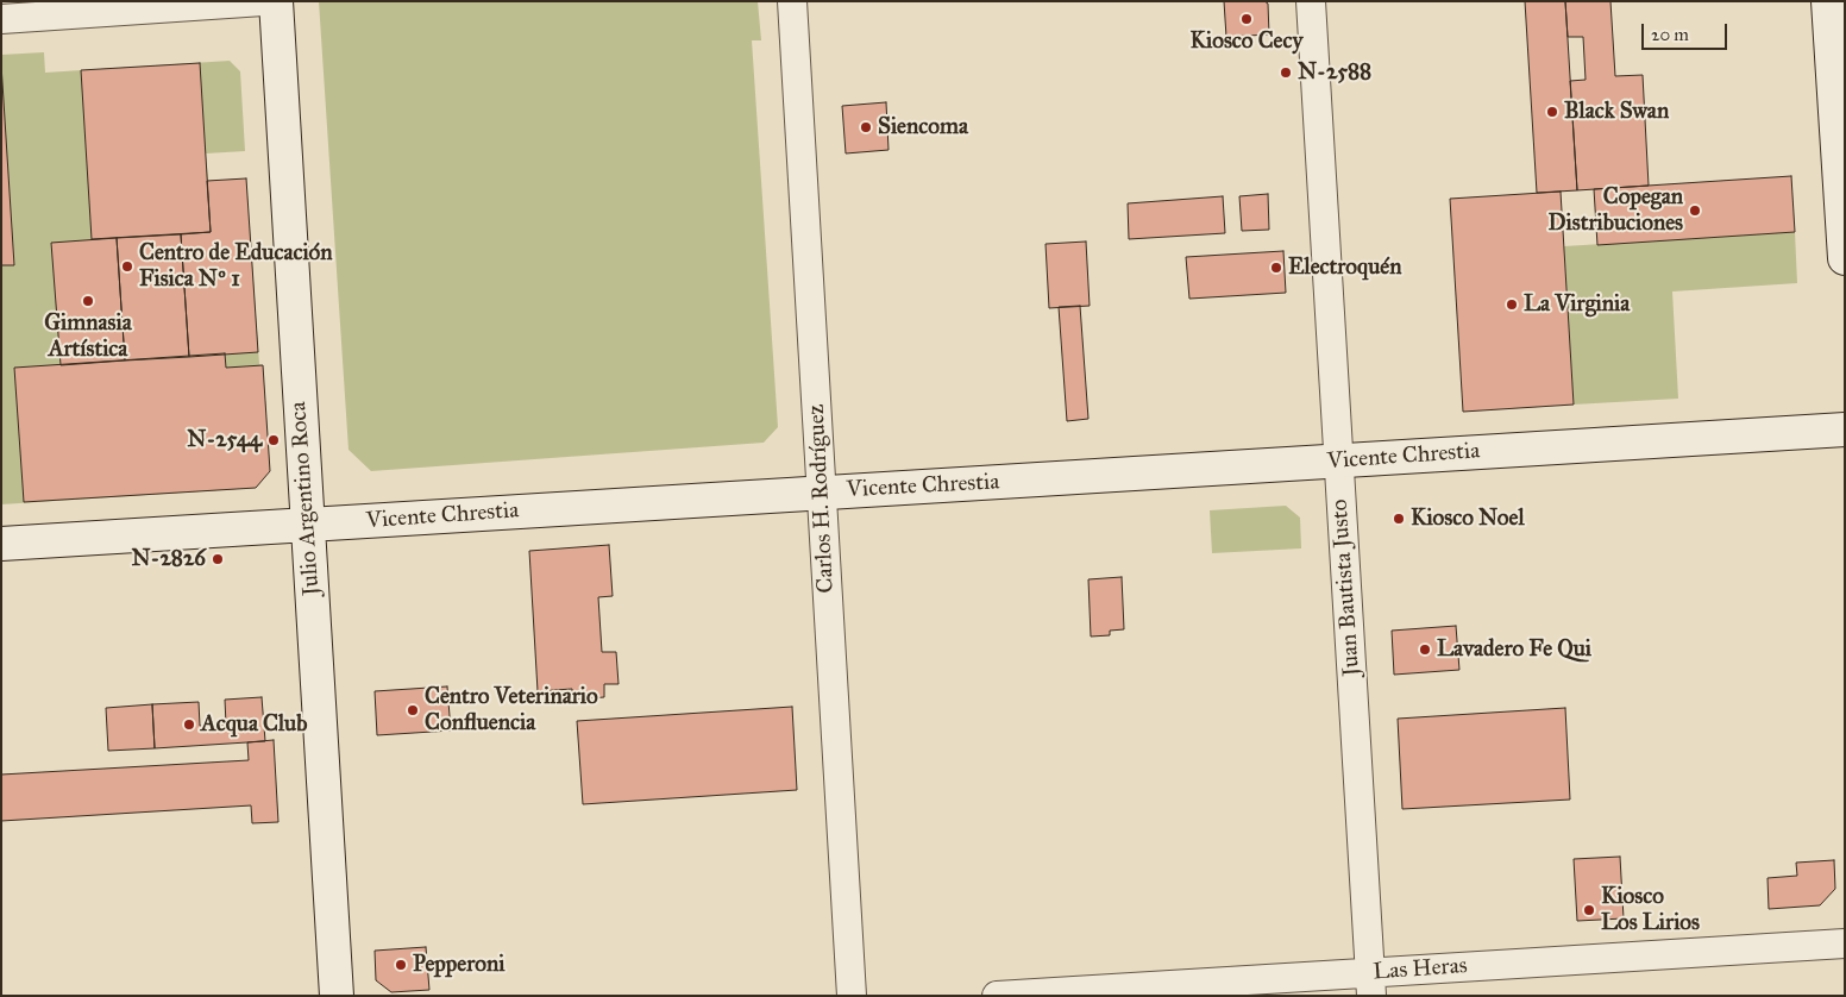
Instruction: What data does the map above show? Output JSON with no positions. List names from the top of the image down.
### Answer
{
  "streets": {
    "main road": ["Vicente Chrestia", "Julio Argentino Roca"],
    "street": ["Carlos H. Rodríguez", "Juan Bautista Justo", "Las Heras"]
  },
  "crossings": [
    ["Vicente Chrestia", "Julio Argentino Roca"],
    ["Vicente Chrestia", "Carlos H. Rodríguez"],
    ["Vicente Chrestia", "Juan Bautista Justo"],
    ["Juan Bautista Justo", "Las Heras"]
  ],
  "places": [
    "Kiosco Cecy",
    "N-2588",
    "Black Swan",
    "Siencoma",
    "Copegan Distribuciones",
    "Centro de Educación Fisica Nº 1",
    "Electroquén",
    "Gimnasia Artística",
    "La Virginia",
    "N-2544",
    "Kiosco Noel",
    "N-2826",
    "Lavadero Fe Qui",
    "Centro Veterinario Confluencia",
    "Acqua Club",
    "Kiosco Los Lirios",
    "Pepperoni"
  ],
  "scale_bar": "20 m"
}
